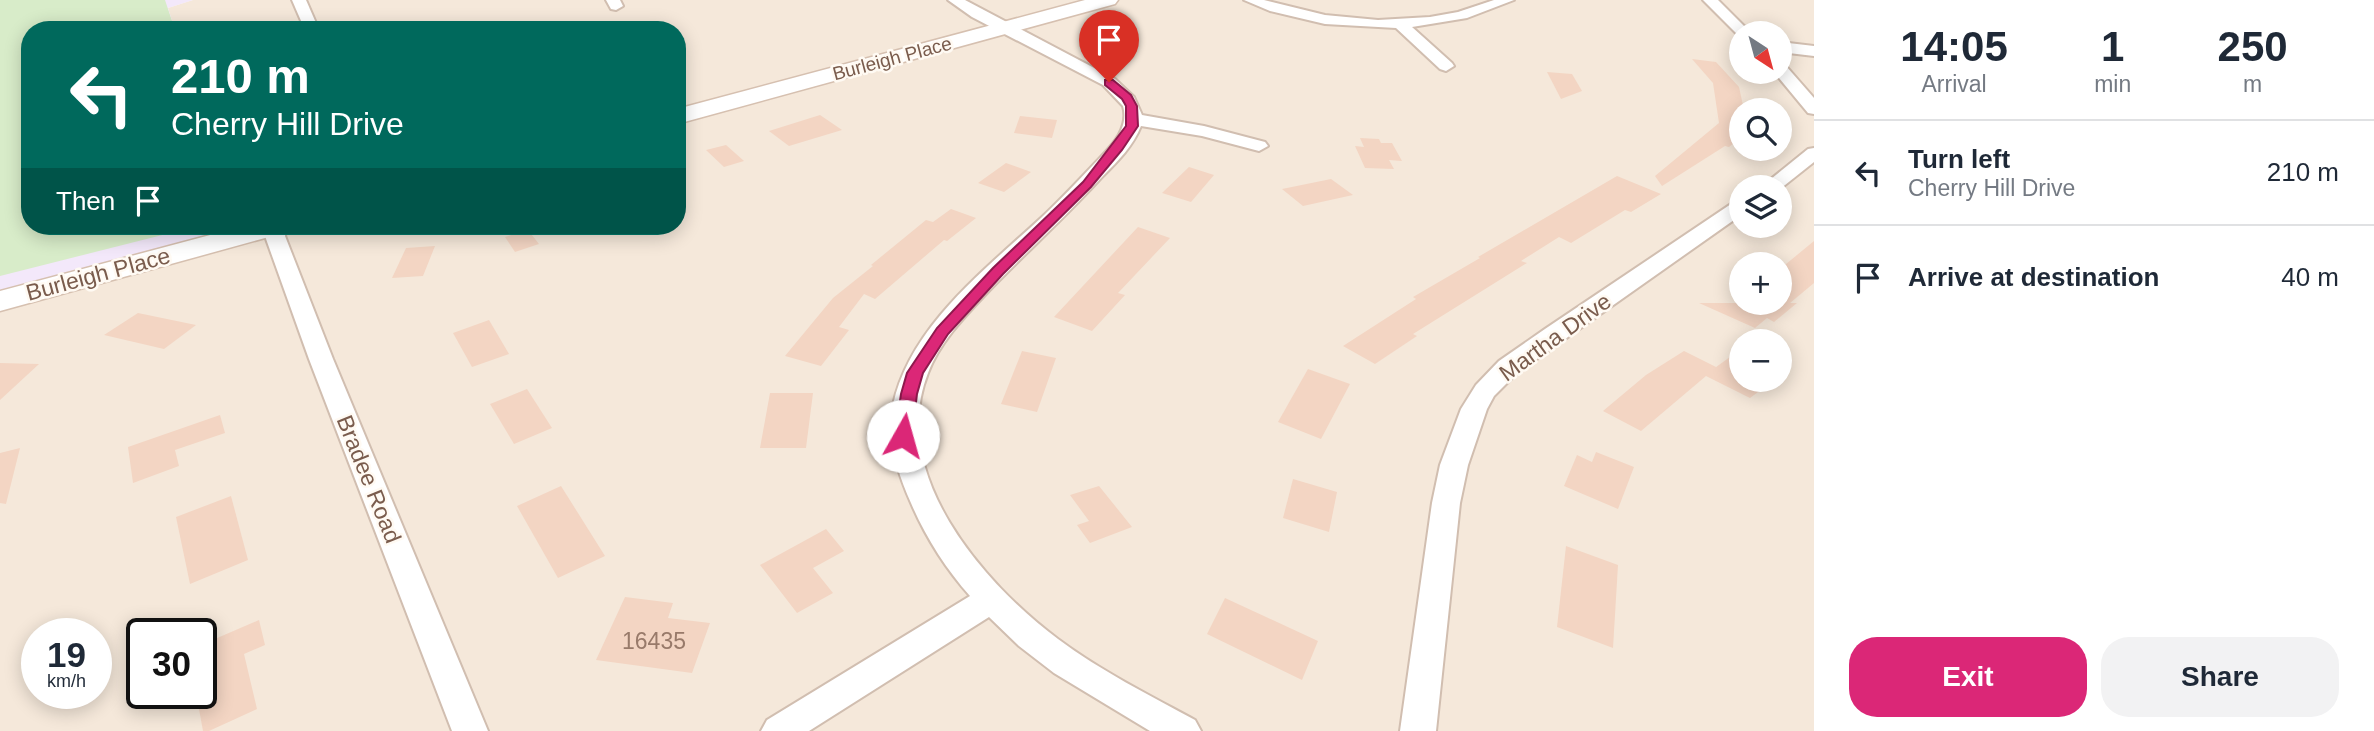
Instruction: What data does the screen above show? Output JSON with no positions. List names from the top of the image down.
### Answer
{
  "streets": {
    "street": ["Burleigh Place", "Martha Drive", "Bradee Road"]
  },
  "house_numbers": ["16435"],
  "north": "bottom right",
  "page": {
    "eta": [
      "14:05",
      "Arrival",
      "1",
      "min",
      "250",
      "m"
    ],
    "map_buttons": ["+", "−"],
    "turn": ["210 m", "Cherry Hill Drive"],
    "list": [
      {
        "name": "Turn left",
        "note": "Cherry Hill Drive",
        "value": "210 m"
      },
      {
        "name": "Arrive at destination",
        "value": "40 m"
      }
    ],
    "then": "Then",
    "speed": "19 km/h",
    "limit": "30",
    "buttons": ["Exit", "Share"]
  }
}
